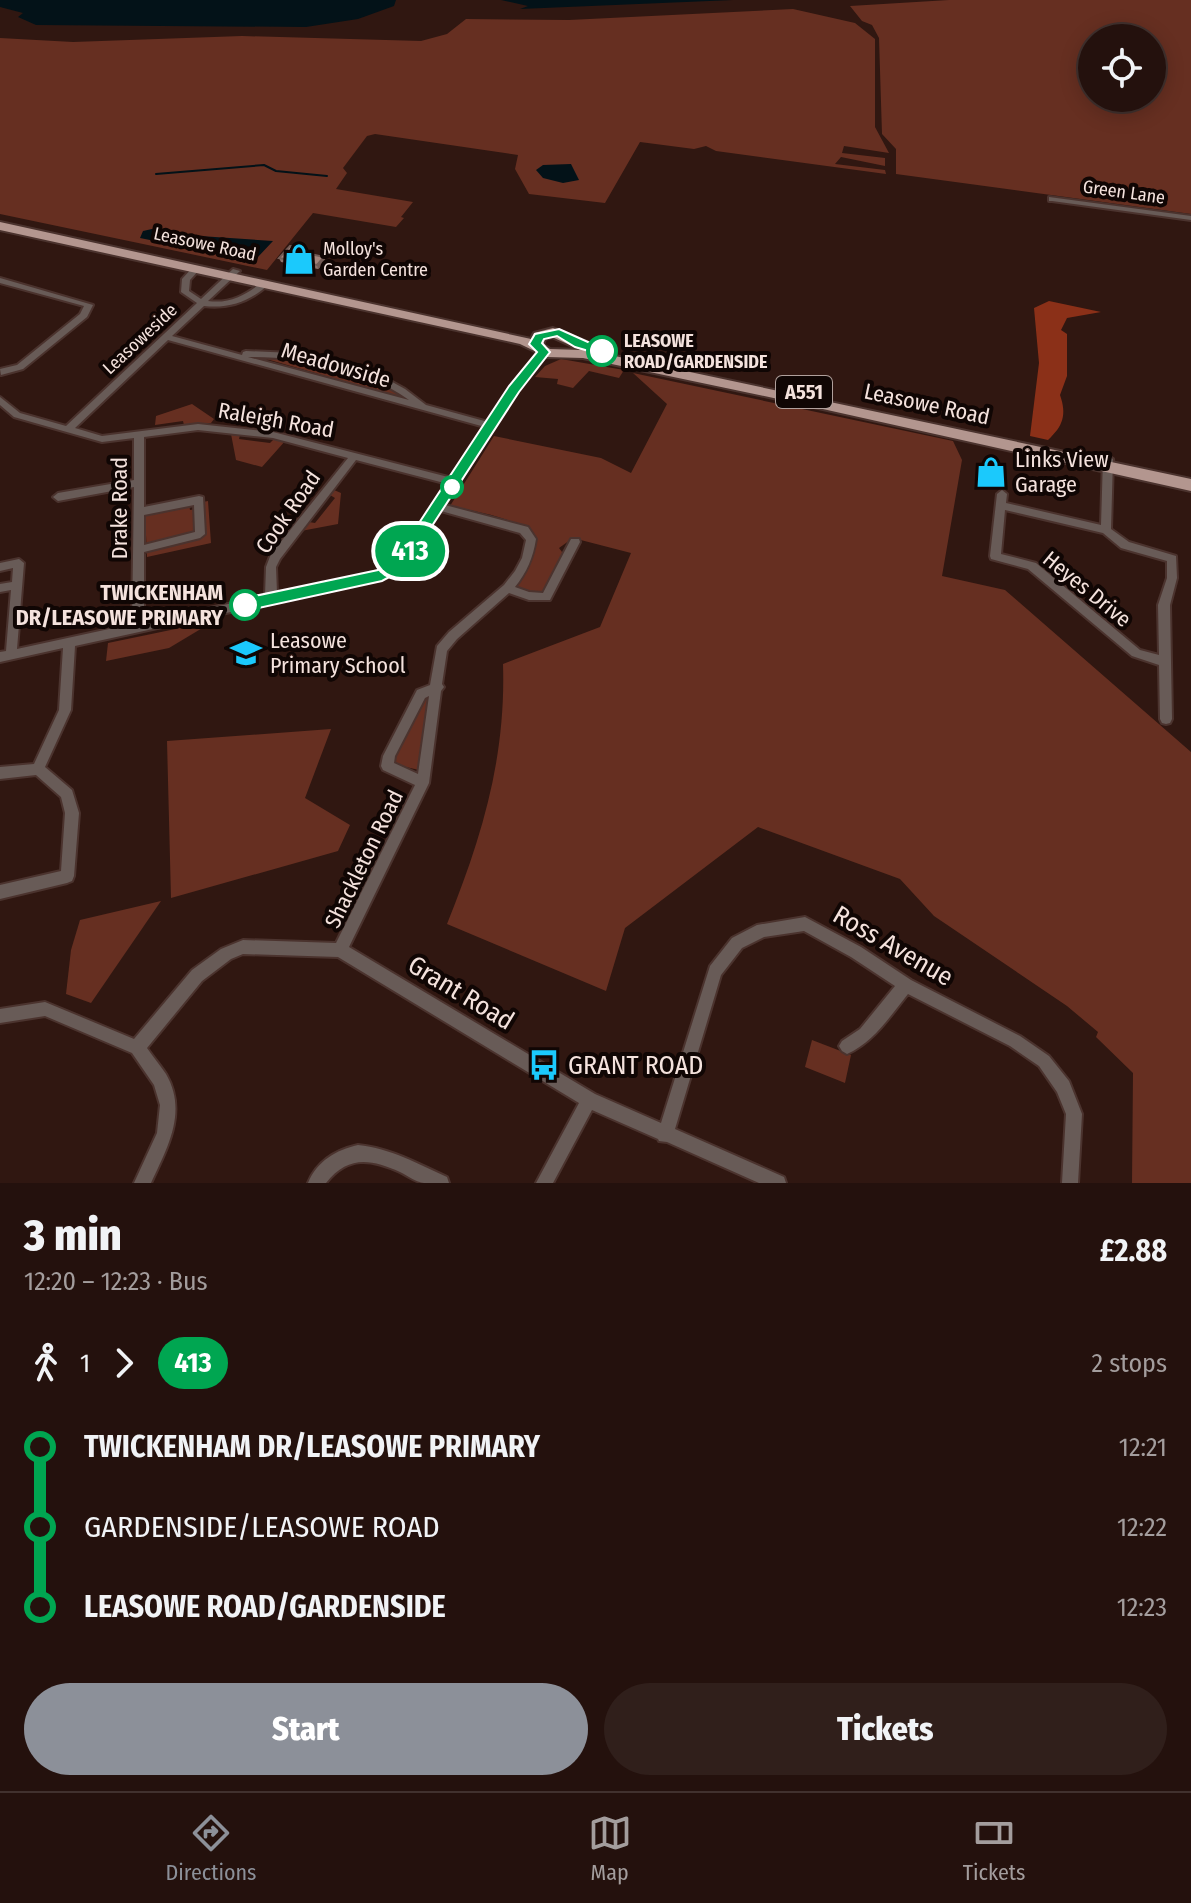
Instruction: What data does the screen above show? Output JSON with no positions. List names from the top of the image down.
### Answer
{
  "streets": {
    "main road": ["Leasowe Road", "A551"],
    "street": [
      "Green Lane",
      "Leasoweside",
      "Meadowside",
      "Raleigh Road",
      "Drake Road",
      "Cook Road",
      "Heyes Drive",
      "Shackleton Road",
      "Ross Avenue",
      "Grant Road"
    ]
  },
  "crossings": [
    ["Leasowe Road", "Leasoweside"],
    ["Leasoweside", "Meadowside"],
    ["Leasoweside", "Raleigh Road"],
    ["Raleigh Road", "Drake Road"],
    ["Raleigh Road", "Cook Road"],
    ["Shackleton Road", "Grant Road"],
    ["Ross Avenue", "Grant Road"]
  ],
  "places": {
    "shop": ["Molloy's Garden Centre", "Links View Garage"],
    "other": ["LEASOWE ROAD/GARDENSIDE", "TWICKENHAM DR/LEASOWE PRIMARY"],
    "school or university": ["Leasowe Primary School"],
    "bus stop": ["GRANT ROAD"]
  },
  "lines": ["bus line 413"],
  "page": {
    "on_map": "413",
    "heading": ["3 min", "12:20 – 12:23 · Bus", "£2.88"],
    "legs": ["1", "413", "2 stops"],
    "list": [
      {
        "name": "TWICKENHAM DR/LEASOWE PRIMARY",
        "value": "12:21"
      },
      {
        "name": "GARDENSIDE/LEASOWE ROAD",
        "value": "12:22"
      },
      {
        "name": "LEASOWE ROAD/GARDENSIDE",
        "value": "12:23"
      }
    ],
    "buttons": ["Start", "Tickets"],
    "tabs": ["Directions", "Map", "Tickets"]
  }
}
